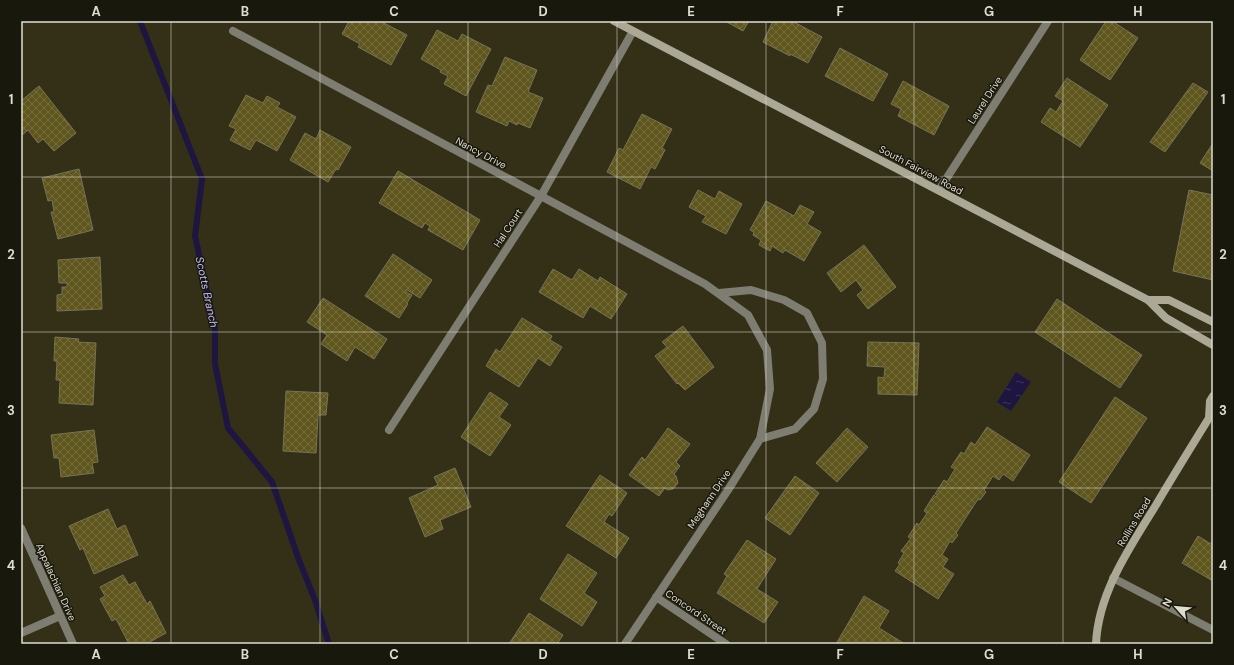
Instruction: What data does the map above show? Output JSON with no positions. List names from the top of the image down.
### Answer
{
  "streets": {
    "street": [
      "Laurel Drive",
      "Nancy Drive",
      "South Fairview Road",
      "Hal Court",
      "Meghann Drive",
      "Rollins Road",
      "Appalachian Drive",
      "Concord Street"
    ]
  },
  "crossings": [
    ["Laurel Drive", "South Fairview Road"],
    ["Nancy Drive", "Hal Court"],
    ["Nancy Drive", "Meghann Drive"],
    ["South Fairview Road", "Hal Court"],
    ["Meghann Drive", "Concord Street"]
  ],
  "water": ["Scotts Branch"],
  "north": "top left",
  "grid": {
    "columns": [
      "A",
      "B",
      "C",
      "D",
      "E",
      "F",
      "G",
      "H"
    ],
    "rows": [
      "1",
      "2",
      "3",
      "4"
    ]
  }
}
